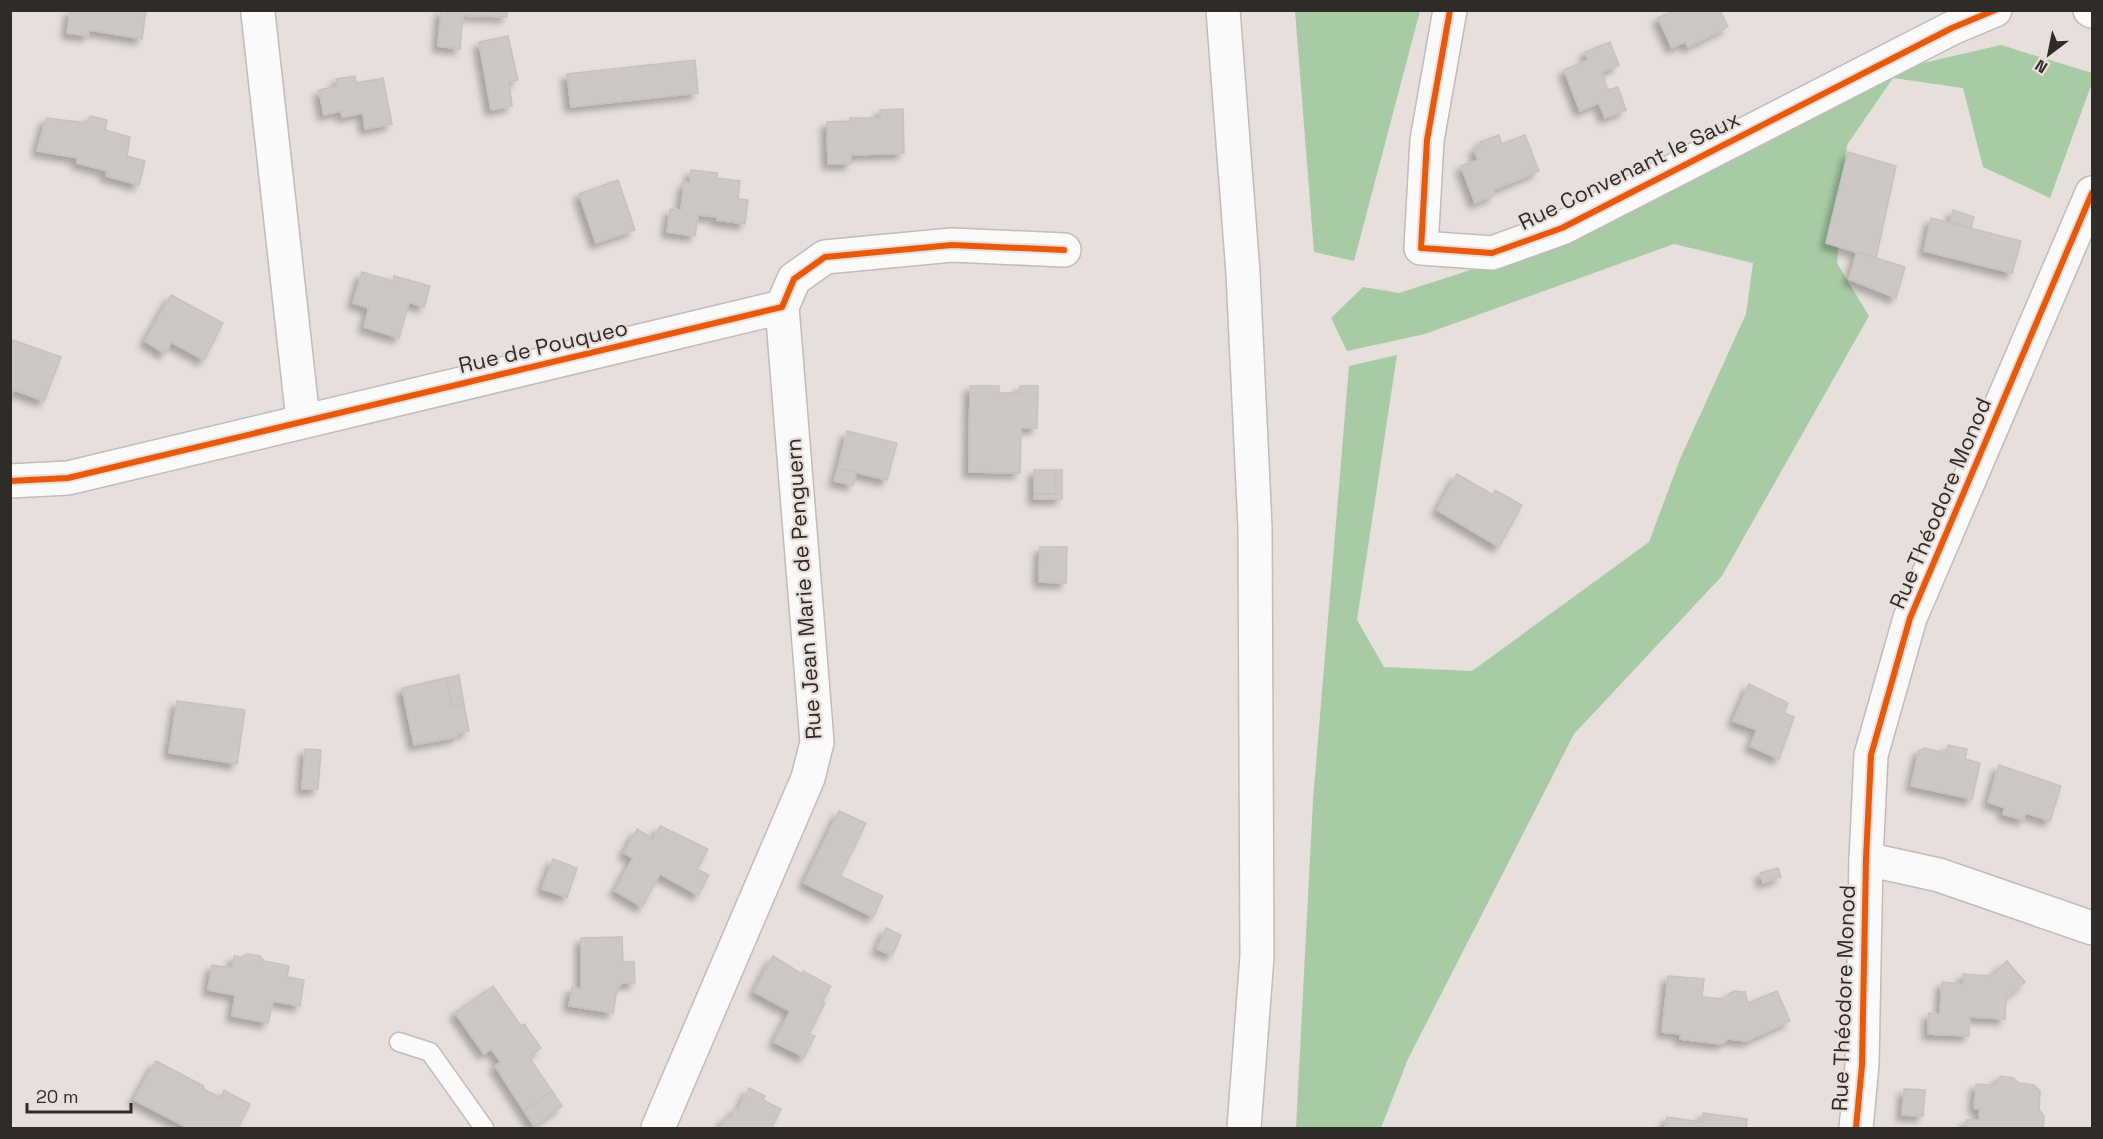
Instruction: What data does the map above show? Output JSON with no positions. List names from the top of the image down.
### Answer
{
  "streets": {
    "street": [
      "Rue Convenant le Saux",
      "Rue de Pouqueo",
      "Rue Théodore Monod",
      "Rue Jean Marie de Penguern"
    ]
  },
  "crossings": [
    ["Rue de Pouqueo", "Rue Jean Marie de Penguern"]
  ],
  "scale_bar": "20 m",
  "north": "bottom left"
}
